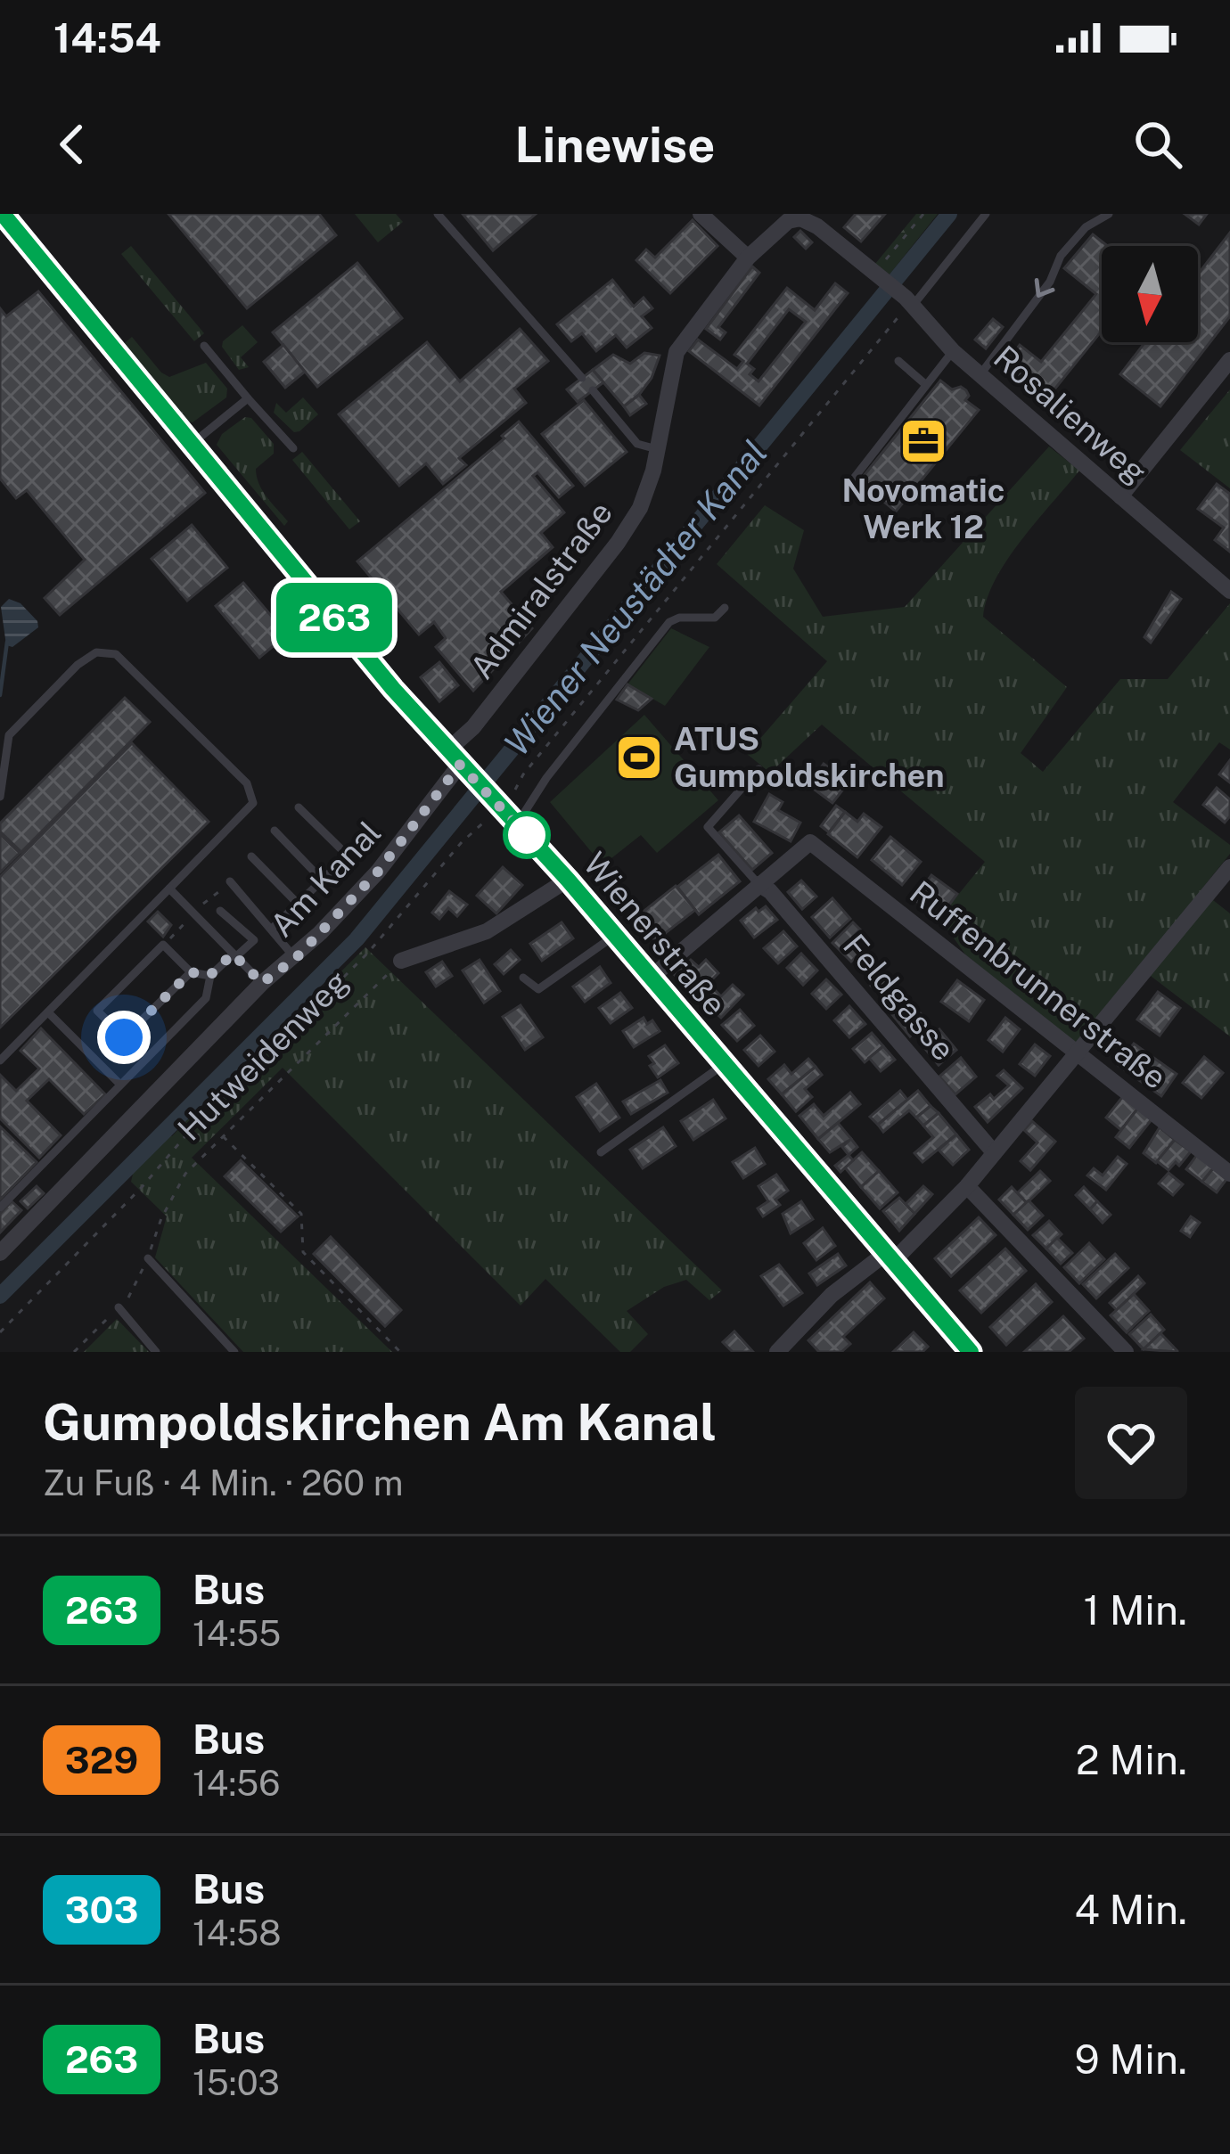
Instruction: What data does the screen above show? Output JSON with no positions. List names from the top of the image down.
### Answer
{
  "streets": {
    "street": [
      "Rosalienweg",
      "Admiralstraße",
      "Am Kanal",
      "Wienerstraße",
      "Ruffenbrunnerstraße",
      "Feldgasse"
    ],
    "path": ["Hutweidenweg"]
  },
  "crossings": [
    ["Rosalienweg", "Admiralstraße"],
    ["Admiralstraße", "Am Kanal"],
    ["Admiralstraße", "Wienerstraße"],
    ["Am Kanal", "Wienerstraße"],
    ["Ruffenbrunnerstraße", "Feldgasse"]
  ],
  "water": ["Wiener Neustädter Kanal"],
  "places": {
    "office": ["Novomatic Werk 12"],
    "sports": ["ATUS Gumpoldskirchen"]
  },
  "lines": ["bus line 263"],
  "north": "bottom",
  "page": {
    "status": "14:54",
    "header": "Linewise",
    "on_map": "263",
    "heading": ["Gumpoldskirchen Am Kanal", "Zu Fuß · 4 Min. · 260 m"],
    "list": [
      {
        "mark": "263",
        "name": "Bus",
        "note": "14:55",
        "value": "1 Min."
      },
      {
        "mark": "329",
        "name": "Bus",
        "note": "14:56",
        "value": "2 Min."
      },
      {
        "mark": "303",
        "name": "Bus",
        "note": "14:58",
        "value": "4 Min."
      },
      {
        "mark": "263",
        "name": "Bus",
        "note": "15:03",
        "value": "9 Min."
      }
    ]
  }
}
